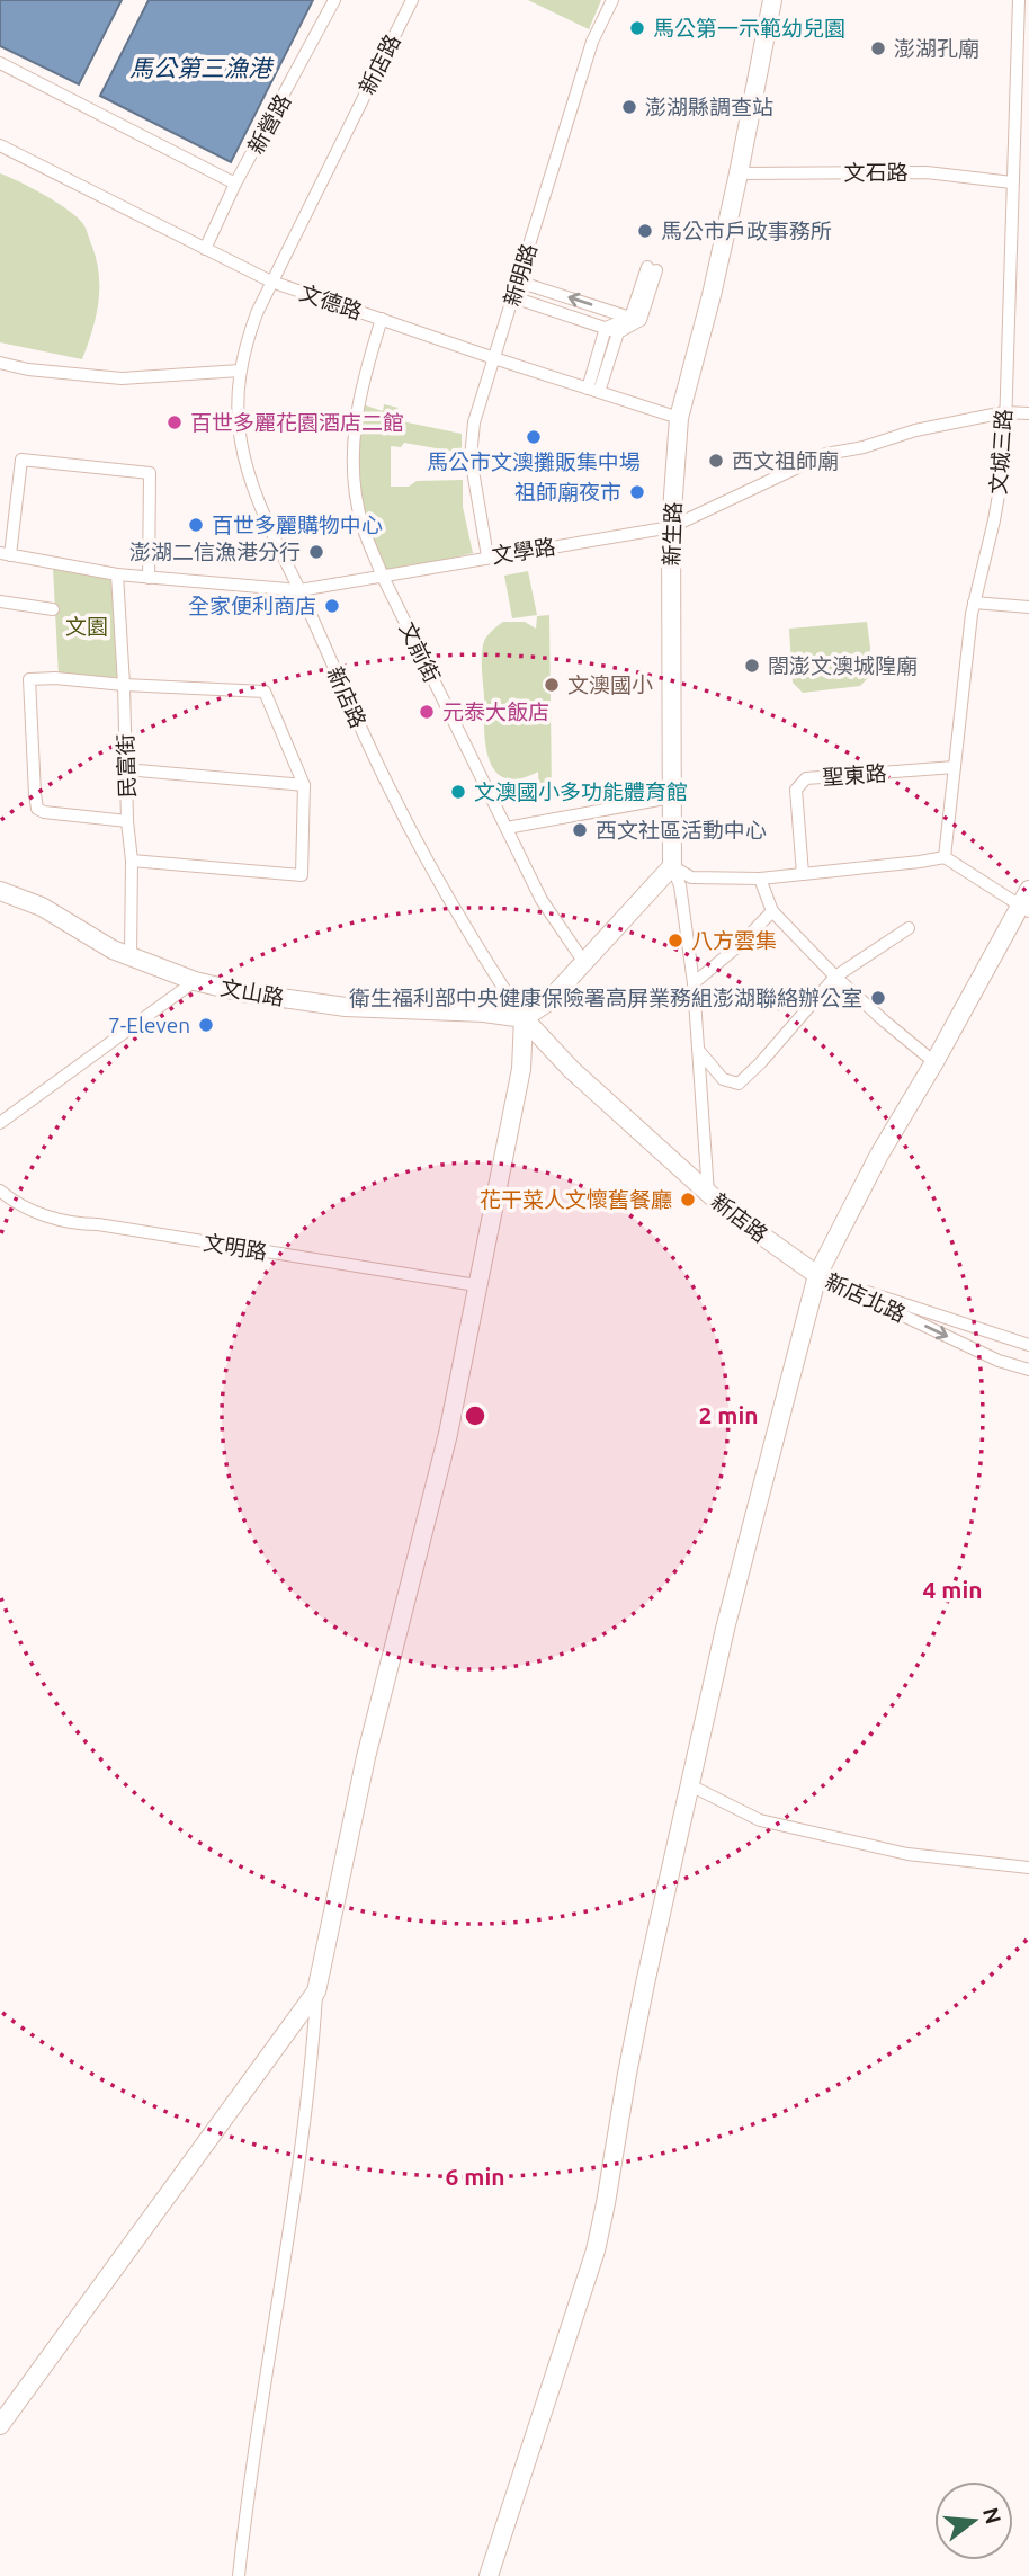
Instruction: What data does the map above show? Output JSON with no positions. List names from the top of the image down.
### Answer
{
  "streets": {
    "main road": ["新店路", "新生路", "文山路"],
    "street": [
      "新營路",
      "文石路",
      "新明路",
      "文德路",
      "文城三路",
      "文學路",
      "文前街",
      "民富街",
      "聖東路",
      "文明路",
      "新店北路"
    ]
  },
  "crossings": [
    ["新店路", "文德路"],
    ["新店路", "文學路"],
    ["新店路", "文山路"],
    ["新店路", "新店北路"],
    ["新營路", "文德路"],
    ["文石路", "文城三路"],
    ["文石路", "新生路"],
    ["新明路", "文德路"],
    ["新明路", "文學路"],
    ["文德路", "新生路"],
    ["文德路", "文前街"],
    ["文城三路", "文學路"],
    ["文城三路", "聖東路"],
    ["新生路", "文學路"],
    ["文學路", "文前街"],
    ["文學路", "民富街"],
    ["民富街", "文山路"]
  ],
  "water": ["馬公第三漁港"],
  "parks": ["文園"],
  "places": [
    "馬公第一示範幼兒園",
    "澎湖孔廟",
    "澎湖縣調查站",
    "馬公市戶政事務所",
    "百世多麗花園酒店二館",
    "馬公市文澳攤販集中場",
    "西文祖師廟",
    "祖師廟夜市",
    "百世多麗購物中心",
    "澎湖二信漁港分行",
    "全家便利商店",
    "閤澎文澳城隍廟",
    "文澳國小",
    "元泰大飯店",
    "文澳國小多功能體育館",
    "西文社區活動中心",
    "八方雲集",
    "衛生福利部中央健康保險署高屏業務組澎湖聯絡辦公室",
    "7-Eleven",
    "花干菜人文懷舊餐廳"
  ],
  "north": "right",
  "rings": ["2 min", "4 min", "6 min"]
}
